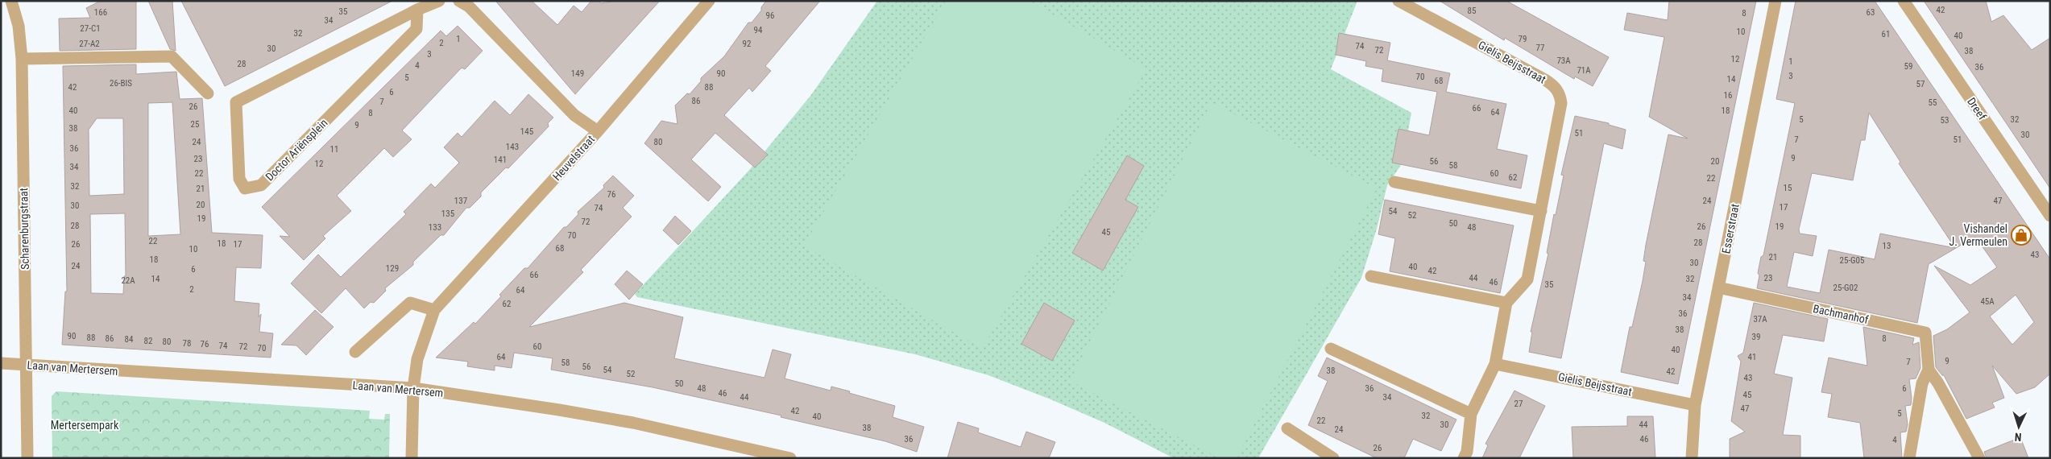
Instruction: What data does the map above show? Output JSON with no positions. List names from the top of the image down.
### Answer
{
  "streets": {
    "street": [
      "Gielis Beijsstraat",
      "Dreef",
      "Doctor Ariënsplein",
      "Heuvelstraat",
      "Scharenburgstraat",
      "Esserstraat",
      "Bachmanhof",
      "Laan van Mertersem"
    ]
  },
  "crossings": [
    ["Gielis Beijsstraat", "Esserstraat"],
    ["Heuvelstraat", "Laan van Mertersem"],
    ["Scharenburgstraat", "Laan van Mertersem"],
    ["Esserstraat", "Bachmanhof"]
  ],
  "parks": ["Mertersempark"],
  "places": {
    "shop": ["Vishandel J. Vermeulen"]
  },
  "house_numbers": [
    "42",
    "85",
    "35",
    "166",
    "63",
    "8",
    "96",
    "34",
    "27-C1",
    "94",
    "10",
    "32",
    "61",
    "40",
    "1",
    "79",
    "2",
    "27-A2",
    "92",
    "74",
    "77",
    "30",
    "72",
    "38",
    "3",
    "12",
    "73A",
    "1",
    "28",
    "4",
    "59",
    "36",
    "71A",
    "149",
    "90",
    "3",
    "70",
    "5",
    "14",
    "68",
    "26-BIS",
    "57",
    "42",
    "88",
    "6",
    "16",
    "86",
    "7",
    "55",
    "26",
    "66",
    "40",
    "18",
    "64",
    "8",
    "5",
    "32",
    "53",
    "25",
    "9",
    "38",
    "145",
    "51",
    "30",
    "7",
    "51",
    "24",
    "80",
    "143",
    "36",
    "11",
    "9",
    "23",
    "141",
    "56",
    "20",
    "12",
    "58",
    "34",
    "22",
    "60",
    "62",
    "22",
    "32",
    "15",
    "21",
    "76",
    "137",
    "24",
    "47",
    "20",
    "30",
    "17",
    "74",
    "54",
    "135",
    "52",
    "19",
    "72",
    "50",
    "28",
    "26",
    "19",
    "133",
    "48",
    "45",
    "70",
    "22",
    "28",
    "18",
    "26",
    "17",
    "13",
    "68",
    "10",
    "43",
    "21",
    "18",
    "25-G05",
    "30",
    "24",
    "40",
    "129",
    "6",
    "42",
    "66",
    "44",
    "23",
    "14",
    "32",
    "22A",
    "46",
    "35",
    "25-G02",
    "2",
    "64",
    "34",
    "45A",
    "62",
    "36",
    "37A",
    "38",
    "90",
    "39",
    "88",
    "86",
    "8",
    "84",
    "82",
    "80",
    "78",
    "76",
    "74",
    "72",
    "60",
    "70",
    "40",
    "64",
    "41",
    "9",
    "7",
    "58",
    "56",
    "54",
    "38",
    "42",
    "52",
    "43",
    "50",
    "48",
    "36",
    "6",
    "46",
    "45",
    "44",
    "34",
    "27",
    "47",
    "42",
    "5",
    "32",
    "40",
    "22",
    "30",
    "44",
    "38",
    "24",
    "36",
    "46",
    "4",
    "26"
  ],
  "north": "bottom"
}
